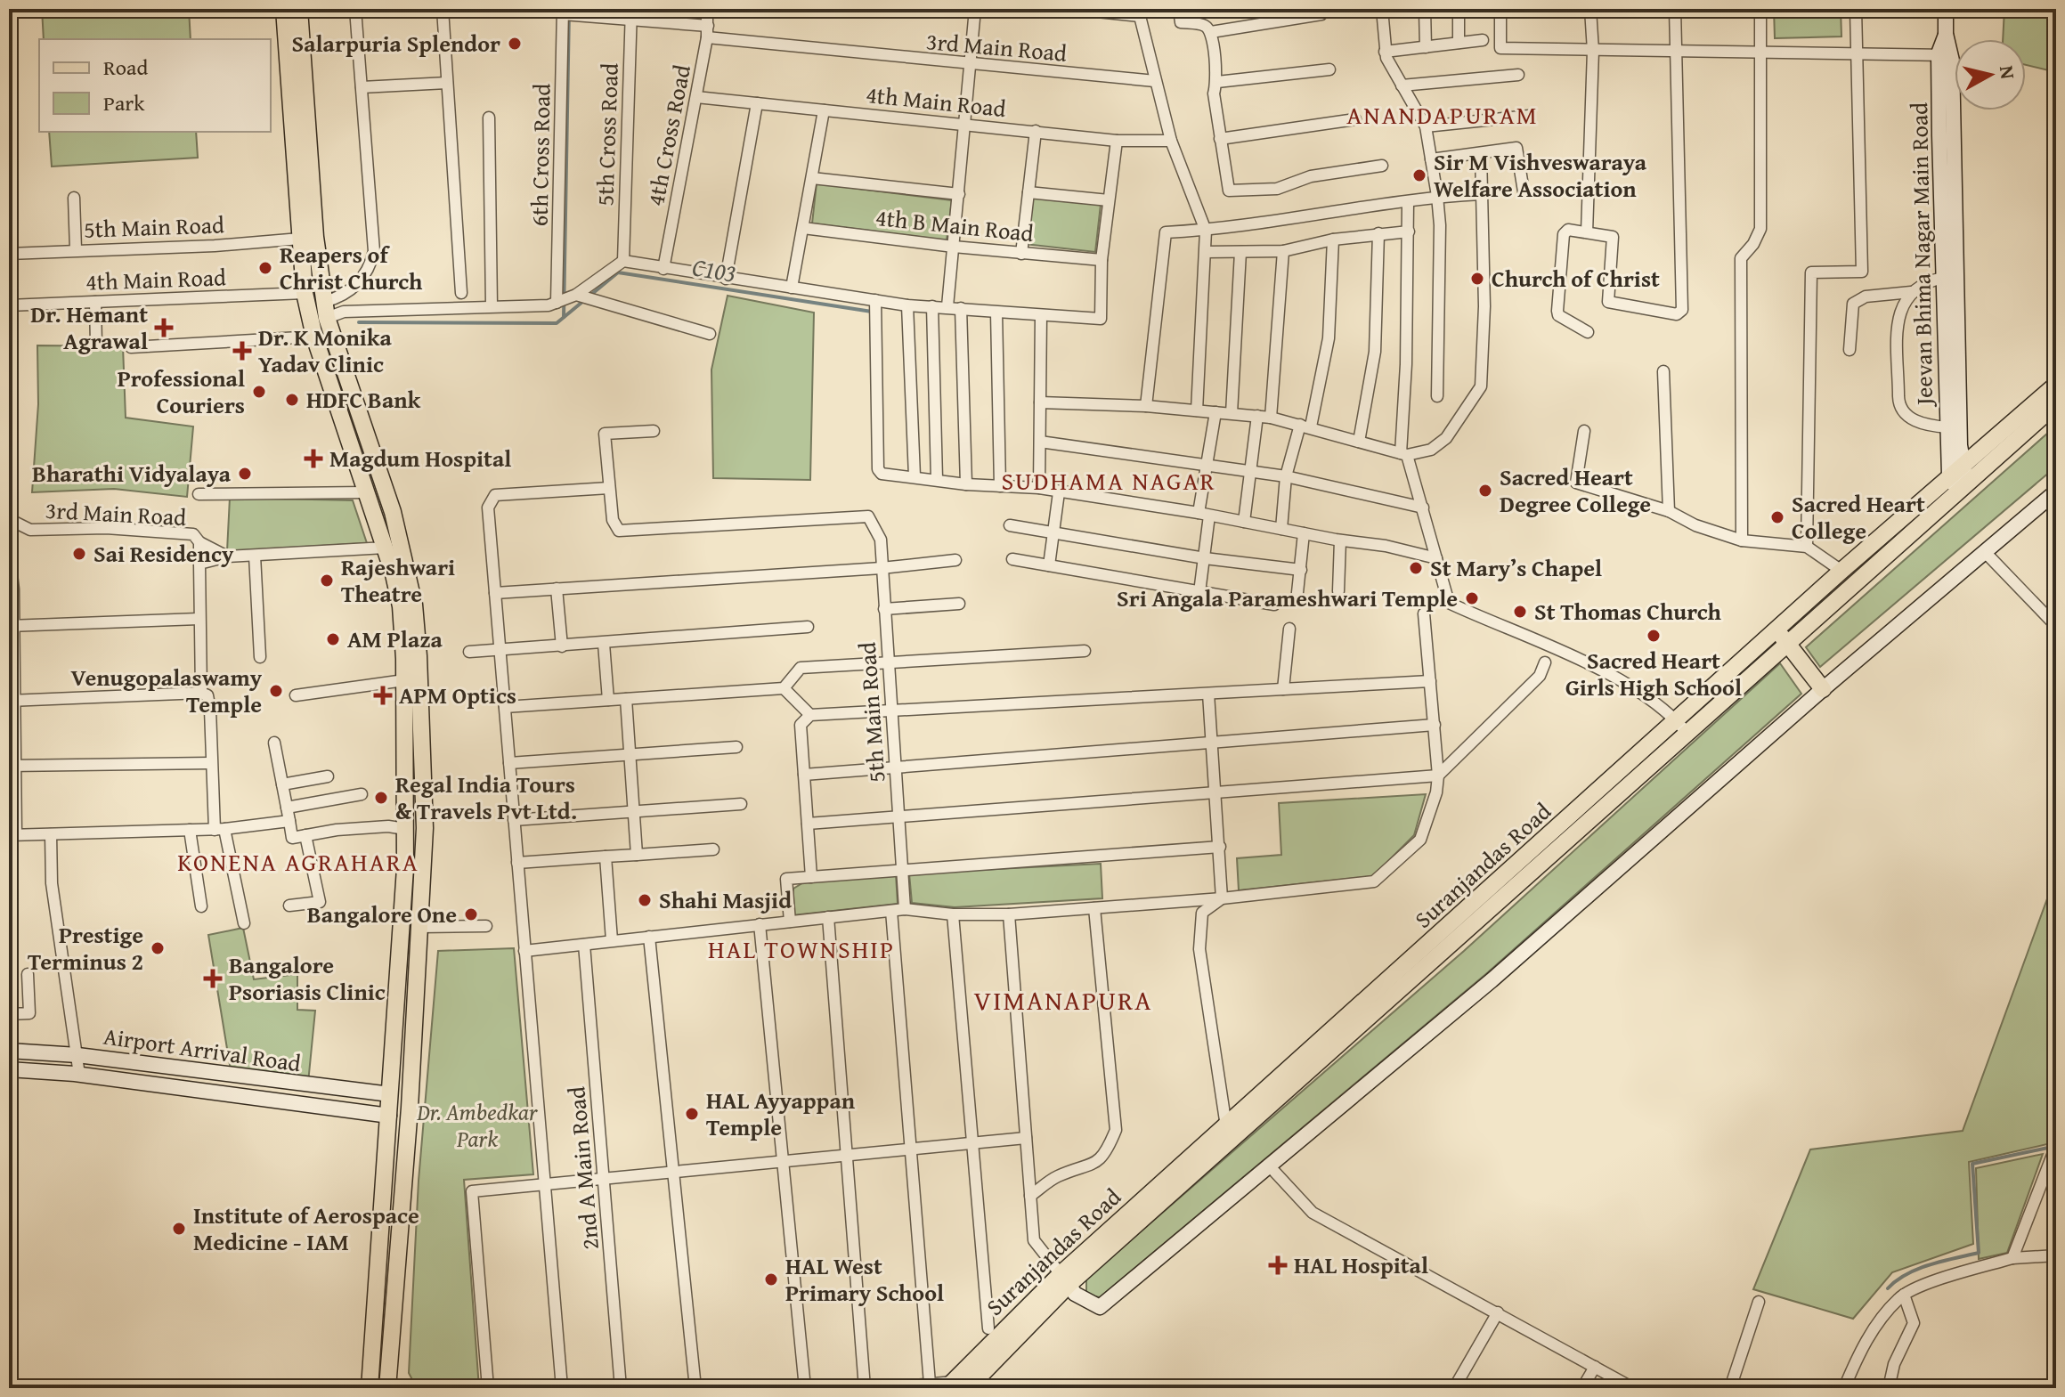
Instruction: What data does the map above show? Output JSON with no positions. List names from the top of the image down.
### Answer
{
  "streets": {
    "main road": ["Suranjandas Road"],
    "street": [
      "3rd Main Road",
      "4th Main Road",
      "5th Cross Road",
      "4th Cross Road",
      "6th Cross Road",
      "4th B Main Road",
      "5th Main Road",
      "Jeevan Bhima Nagar Main Road",
      "Airport Arrival Road",
      "2nd A Main Road"
    ]
  },
  "crossings": [
    ["3rd Main Road", "5th Cross Road"],
    ["3rd Main Road", "4th Cross Road"],
    ["3rd Main Road", "6th Cross Road"],
    ["4th Main Road", "4th Cross Road"],
    ["Jeevan Bhima Nagar Main Road", "Suranjandas Road"]
  ],
  "districts": [
    "ANANDAPURAM",
    "SUDHAMA NAGAR",
    "KONENA AGRAHARA",
    "HAL TOWNSHIP",
    "VIMANAPURA"
  ],
  "water": ["C103"],
  "parks": ["Dr. Ambedkar Park"],
  "places": {
    "other": [
      "Salarpuria Splendor",
      "Sir M Vishveswaraya Welfare Association",
      "Reapers of Christ Church",
      "Church of Christ",
      "Professional Couriers",
      "HDFC Bank",
      "Bharathi Vidyalaya",
      "Sacred Heart Degree College",
      "Sacred Heart College",
      "Sai Residency",
      "St Mary’s Chapel",
      "Rajeshwari Theatre",
      "Sri Angala Parameshwari Temple",
      "St Thomas Church",
      "Sacred Heart Girls High School",
      "AM Plaza",
      "Venugopalaswamy Temple",
      "Regal India Tours & Travels Pvt Ltd.",
      "Shahi Masjid",
      "Bangalore One",
      "Prestige Terminus 2",
      "HAL Ayyappan Temple",
      "Institute of Aerospace Medicine - IAM",
      "HAL West Primary School"
    ],
    "health": [
      "Dr. Hemant Agrawal",
      "Dr. K Monika Yadav Clinic",
      "Magdum Hospital",
      "APM Optics",
      "Bangalore Psoriasis Clinic",
      "HAL Hospital"
    ]
  },
  "legend": ["Road", "Park"],
  "north": "right"
}
